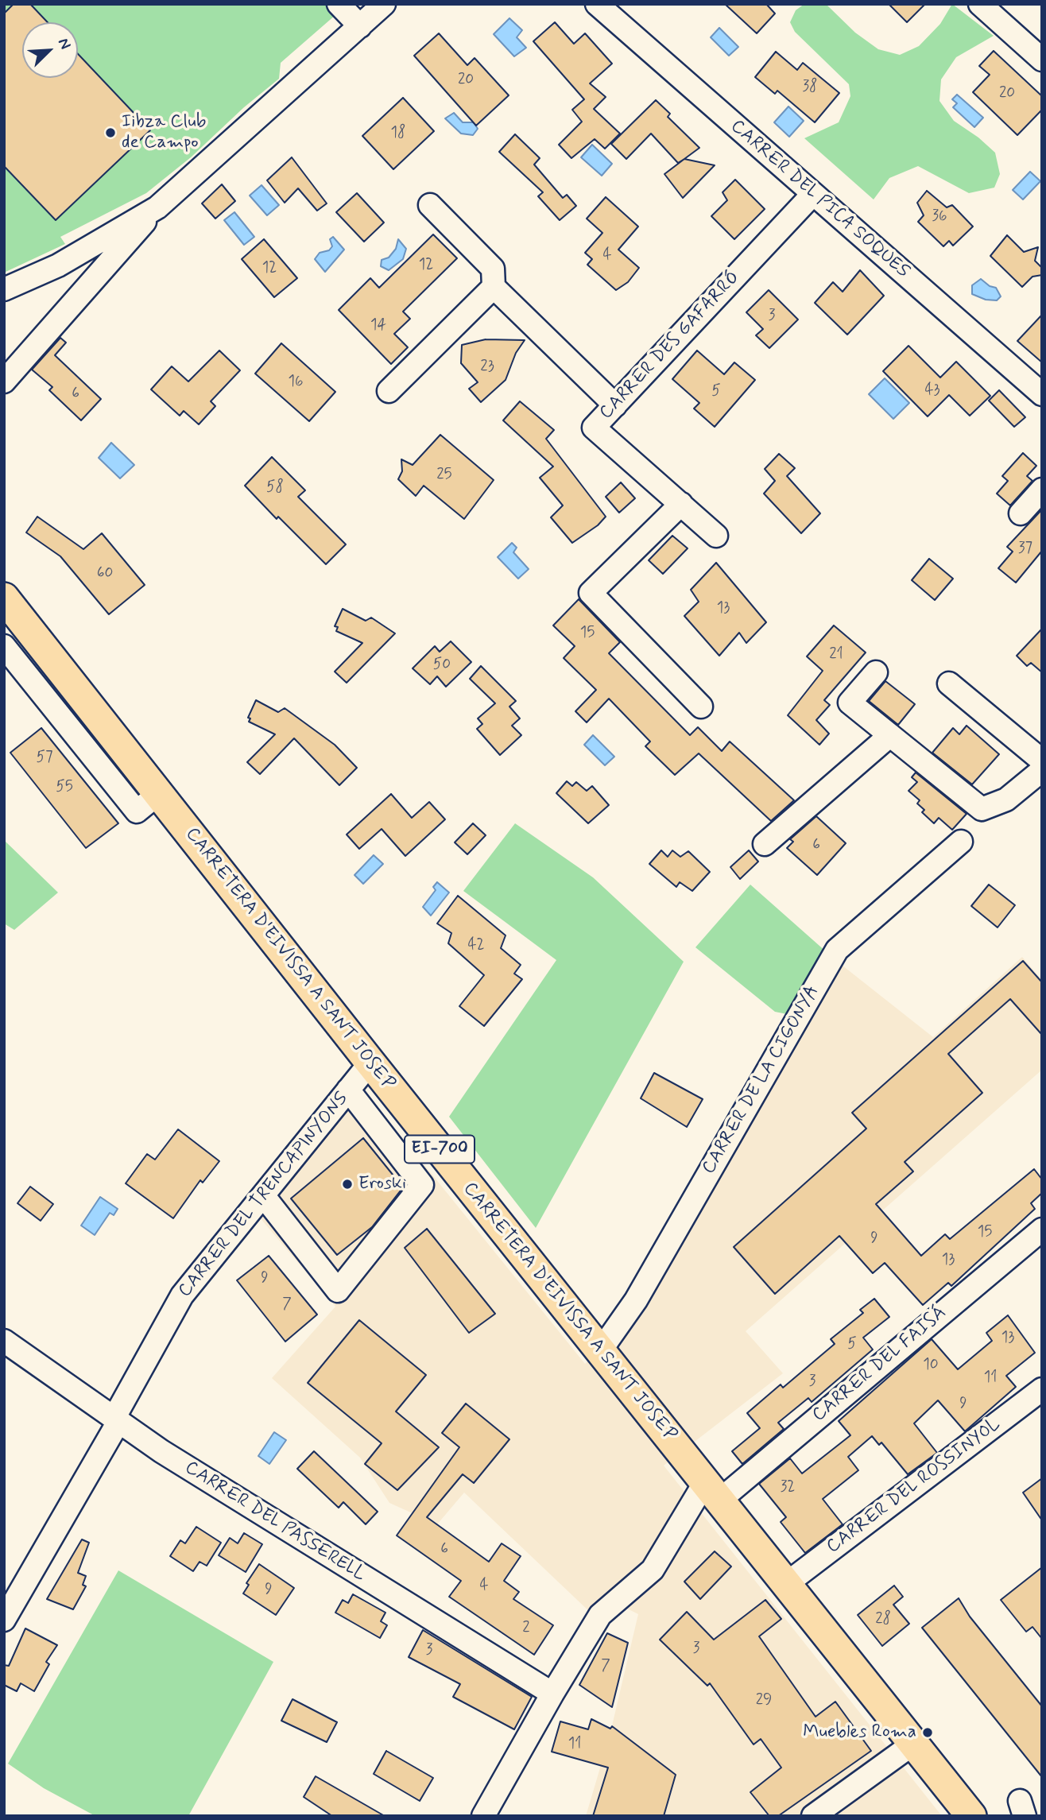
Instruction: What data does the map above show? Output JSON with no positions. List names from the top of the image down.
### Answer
{
  "streets": {
    "main road": ["CARRETERA D'EIVISSA A SANT JOSEP", "EI-700"],
    "street": [
      "CARRER DEL PICA SOQUES",
      "CARRER DES GAFARRÓ",
      "CARRER DE LA CIGONYA",
      "CARRER DEL TRENCAPINYONS",
      "CARRER DEL FAISÁ",
      "CARRER DEL ROSSINYOL",
      "CARRER DEL PASSERELL"
    ]
  },
  "crossings": [
    ["CARRER DEL PICA SOQUES", "CARRER DES GAFARRÓ"],
    ["CARRETERA D'EIVISSA A SANT JOSEP", "CARRER DE LA CIGONYA"],
    ["CARRETERA D'EIVISSA A SANT JOSEP", "CARRER DEL TRENCAPINYONS"],
    ["CARRETERA D'EIVISSA A SANT JOSEP", "CARRER DEL FAISÁ"],
    ["CARRETERA D'EIVISSA A SANT JOSEP", "CARRER DEL ROSSINYOL"],
    ["CARRER DEL TRENCAPINYONS", "CARRER DEL PASSERELL"],
    ["CARRER DEL FAISÁ", "CARRER DEL PASSERELL"]
  ],
  "places": ["Iibza Club de Campo", "Eroski", "Muebles Roma"],
  "house_numbers": [
    "20",
    "38",
    "20",
    "18",
    "36",
    "4",
    "12",
    "12",
    "3",
    "14",
    "23",
    "16",
    "43",
    "5",
    "6",
    "25",
    "58",
    "37",
    "60",
    "13",
    "15",
    "21",
    "50",
    "57",
    "55",
    "6",
    "42",
    "15",
    "9",
    "13",
    "9",
    "7",
    "13",
    "5",
    "10",
    "11",
    "3",
    "9",
    "32",
    "6",
    "4",
    "9",
    "28",
    "2",
    "3",
    "3",
    "7",
    "29",
    "11"
  ],
  "north": "top right"
}
